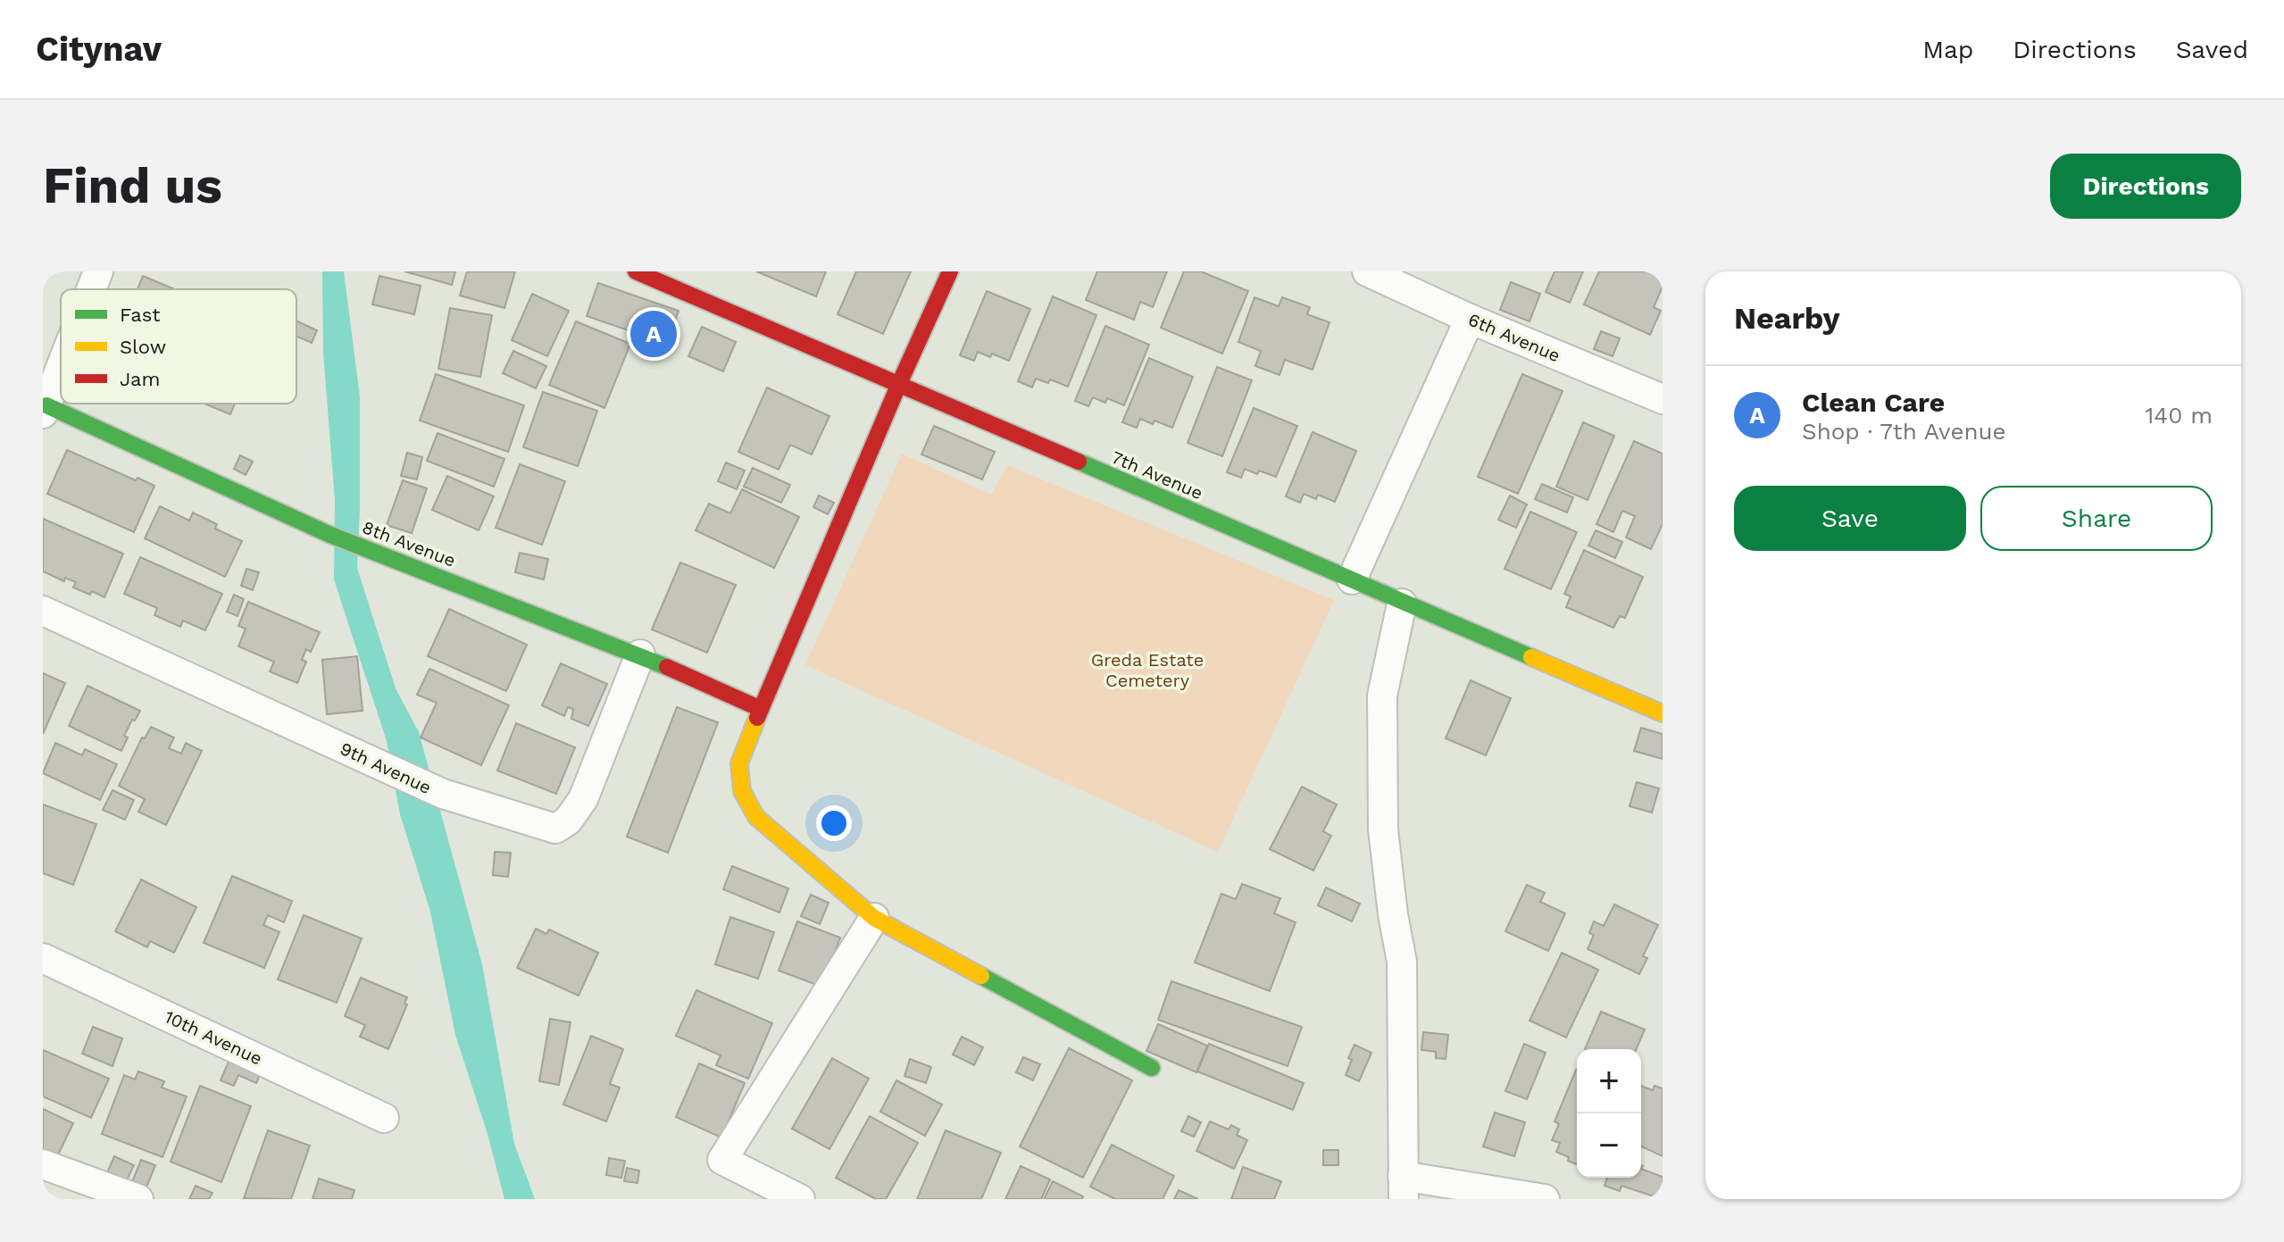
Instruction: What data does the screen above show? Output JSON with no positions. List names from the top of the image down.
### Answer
{
  "streets": {
    "street": [
      "6th Avenue",
      "7th Avenue",
      "8th Avenue",
      "9th Avenue",
      "10th Avenue"
    ]
  },
  "crossings": [
    ["8th Avenue", "9th Avenue"]
  ],
  "parks": ["Greda Estate Cemetery"],
  "legend": ["Fast", "Slow", "Jam"],
  "page": {
    "header": "Citynav",
    "nav": ["Map", "Directions", "Saved"],
    "buttons": [
      "Directions",
      ["Save", "Share"]
    ],
    "title": "Find us",
    "heading": "Nearby",
    "pins": "A",
    "list": [
      {
        "mark": "A",
        "name": "Clean Care",
        "note": "Shop · 7th Avenue",
        "value": "140 m"
      }
    ],
    "map_buttons": ["+", "−"]
  }
}
